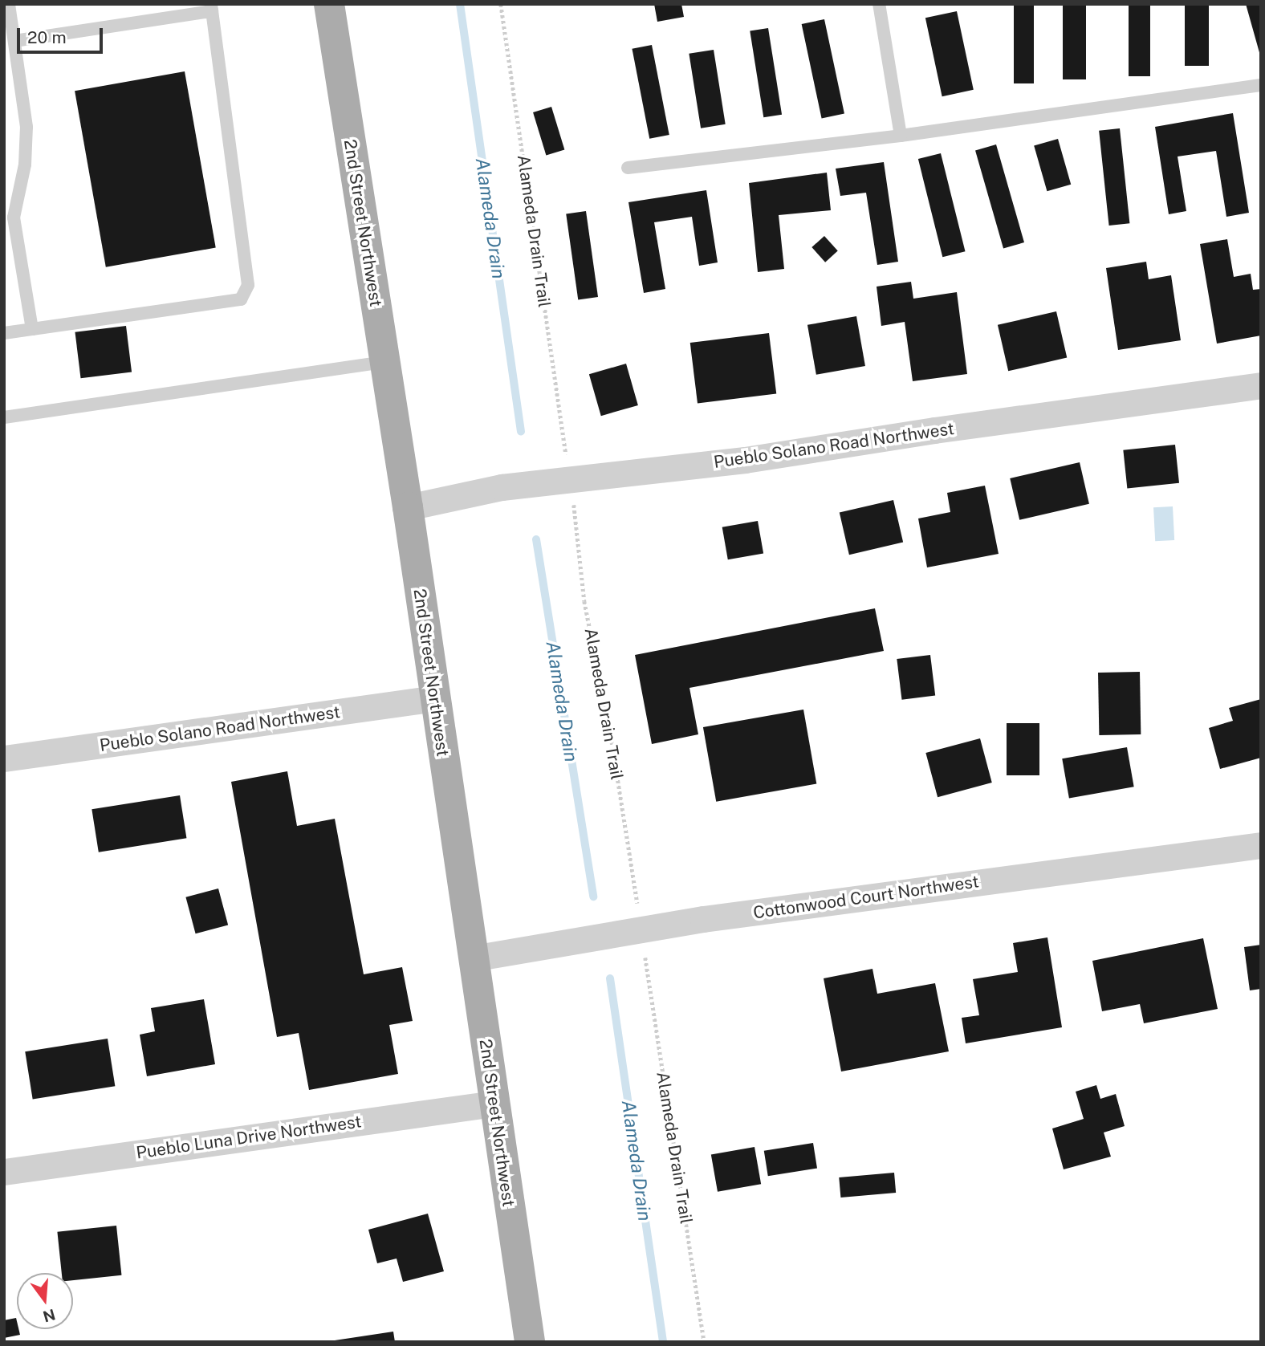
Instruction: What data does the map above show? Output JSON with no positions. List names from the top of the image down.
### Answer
{
  "streets": {
    "main road": ["2nd Street Northwest"],
    "street": ["Pueblo Solano Road Northwest", "Cottonwood Court Northwest", "Pueblo Luna Drive Northwest"],
    "path": ["Alameda Drain Trail"]
  },
  "crossings": [
    ["2nd Street Northwest", "Pueblo Solano Road Northwest"],
    ["2nd Street Northwest", "Cottonwood Court Northwest"],
    ["2nd Street Northwest", "Pueblo Luna Drive Northwest"]
  ],
  "water": ["Alameda Drain"],
  "scale_bar": "20 m",
  "north": "bottom"
}
